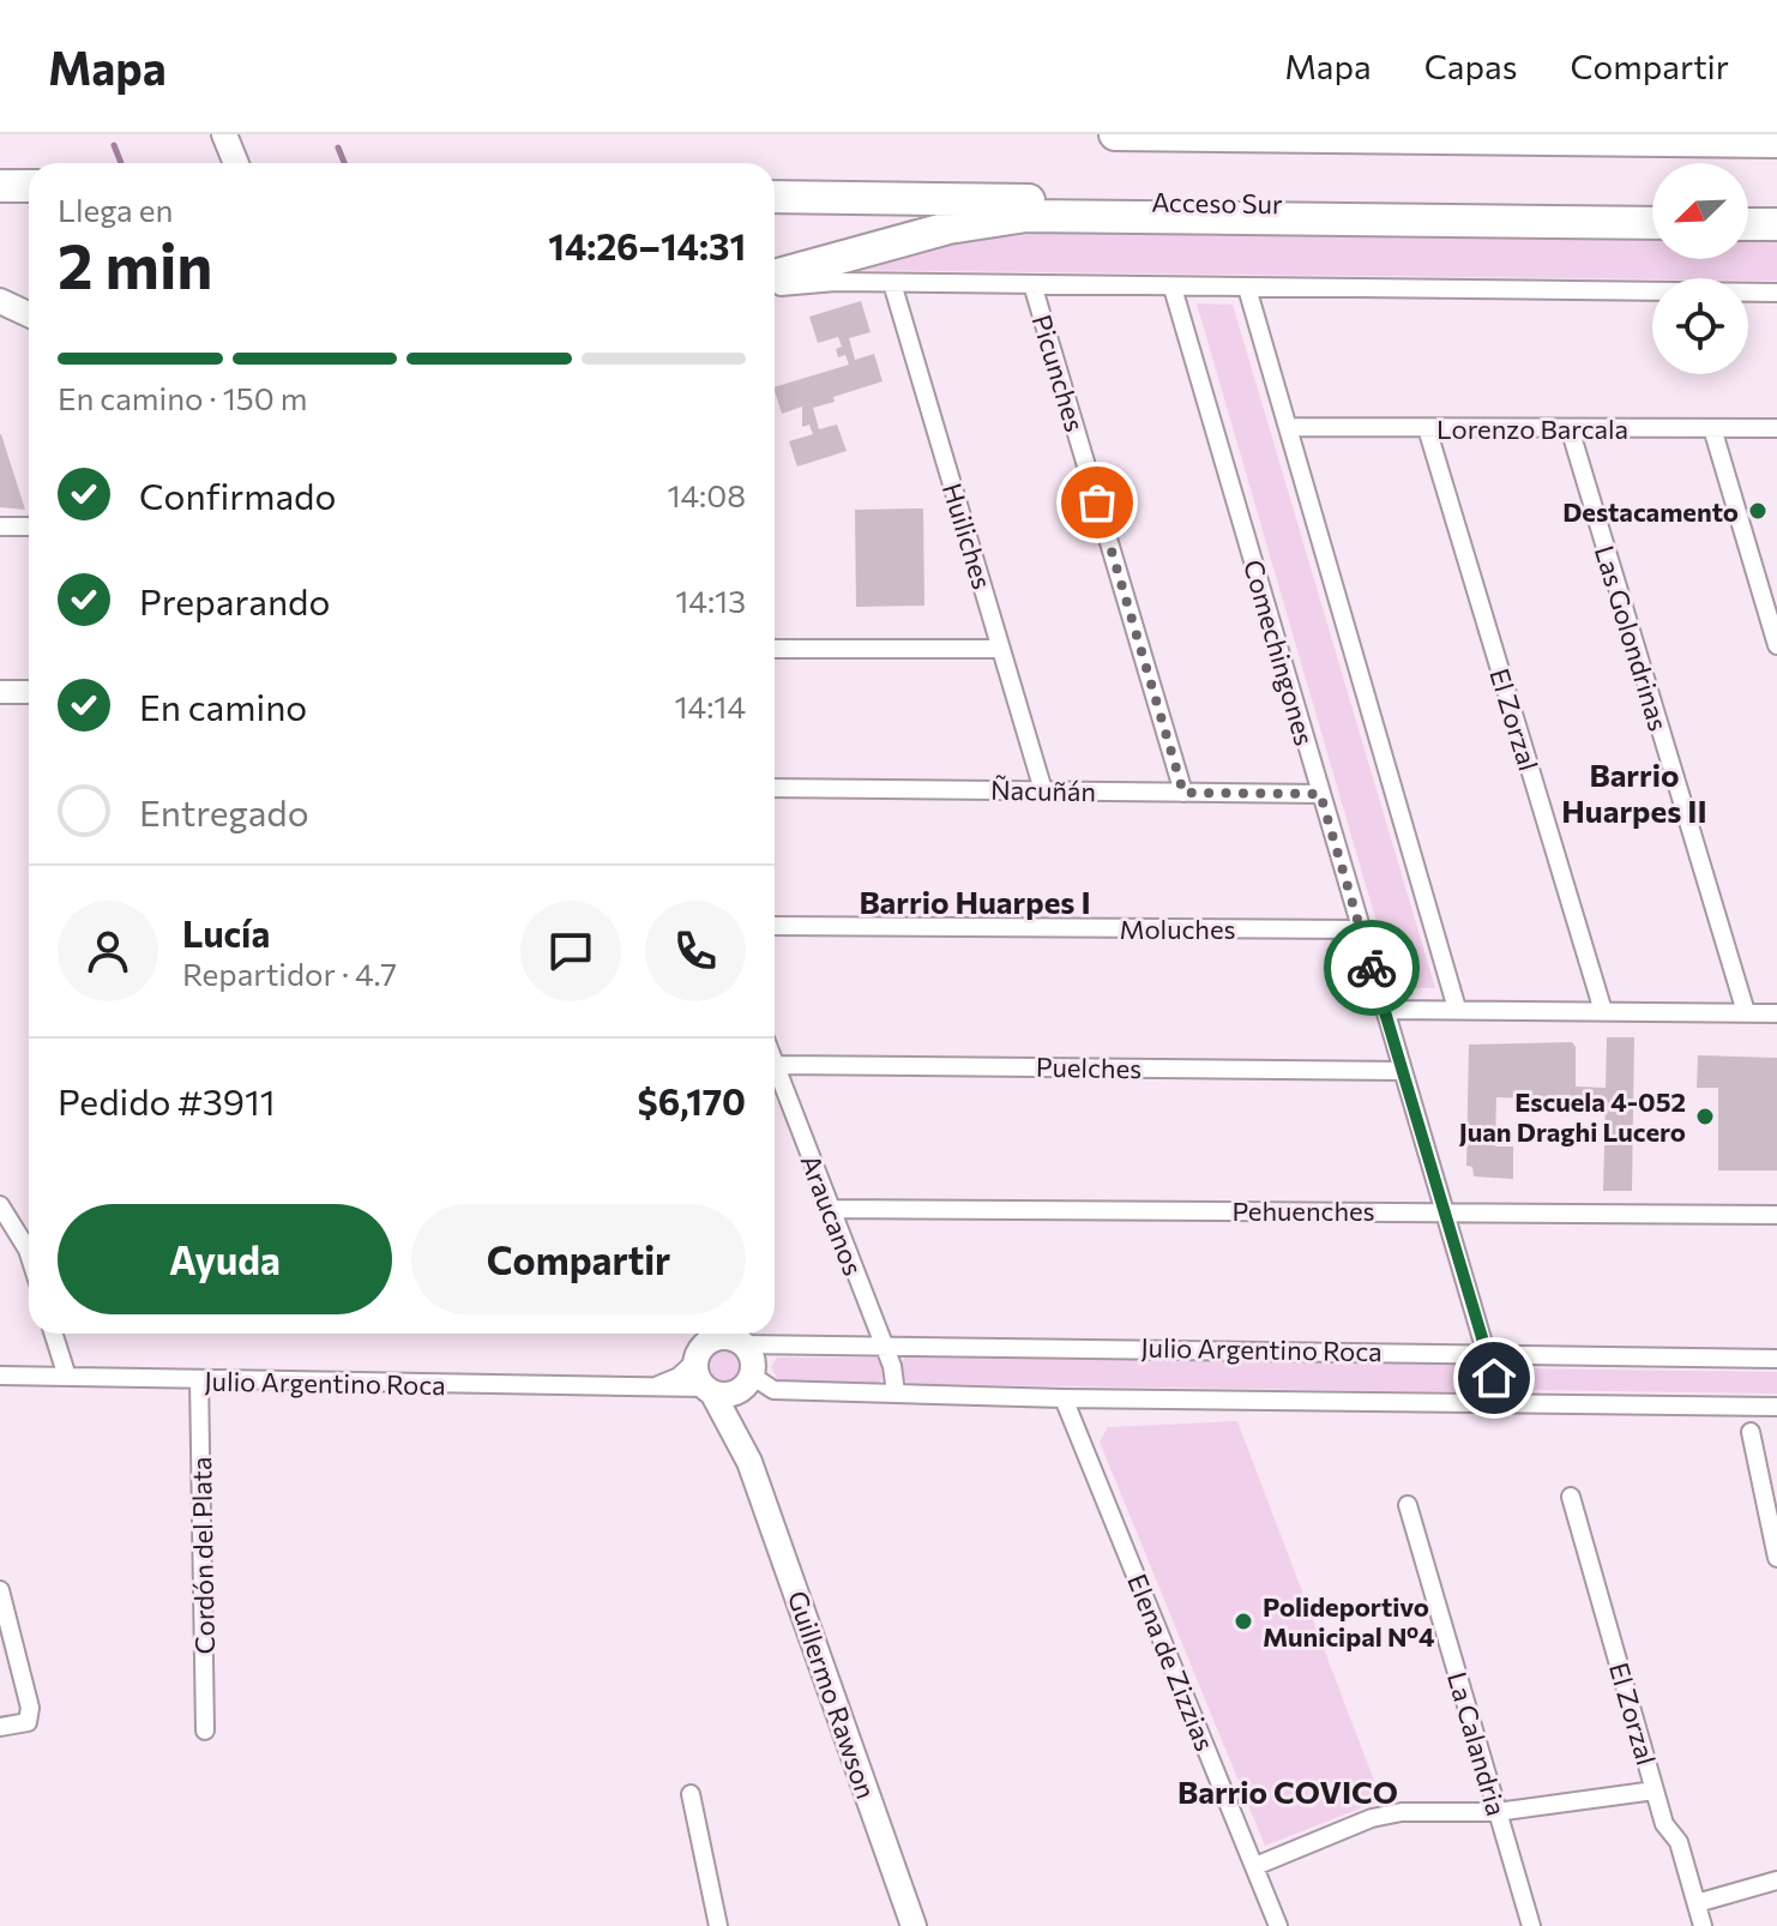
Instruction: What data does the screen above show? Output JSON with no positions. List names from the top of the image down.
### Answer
{
  "streets": {
    "highway": ["Acceso Sur"],
    "main road": ["Guillermo Rawson"],
    "street": [
      "Picunches",
      "Lorenzo Barcala",
      "Huiliches",
      "Las Golondrinas",
      "Comechingones",
      "El Zorzal",
      "Ñacuñán",
      "Moluches",
      "Puelches",
      "Pehuenches",
      "Araucanos",
      "Julio Argentino Roca",
      "Cordón del Plata",
      "Elena de Zizzias",
      "La Calandria"
    ]
  },
  "crossings": [
    ["Picunches", "Ñacuñán"],
    ["Lorenzo Barcala", "Las Golondrinas"],
    ["Lorenzo Barcala", "El Zorzal"],
    ["Huiliches", "Ñacuñán"],
    ["Comechingones", "Ñacuñán"],
    ["Comechingones", "Moluches"],
    ["Comechingones", "Puelches"],
    ["Comechingones", "Pehuenches"],
    ["Comechingones", "Julio Argentino Roca"],
    ["Puelches", "Araucanos"],
    ["Pehuenches", "Araucanos"],
    ["Araucanos", "Julio Argentino Roca"],
    ["Julio Argentino Roca", "Cordón del Plata"],
    ["Julio Argentino Roca", "Elena de Zizzias"],
    ["Julio Argentino Roca", "Guillermo Rawson"]
  ],
  "districts": ["Barrio Huarpes II", "Barrio Huarpes I", "Barrio COVICO"],
  "places": ["Destacamento", "Escuela 4-052 Juan Draghi Lucero", "Polideportivo Municipal Nº4"],
  "north": "bottom left",
  "page": {
    "header": "Mapa",
    "nav": ["Mapa", "Capas", "Compartir"],
    "heading": ["2 min", "Llega en", "14:26–14:31"],
    "panel": [
      "Lucía",
      "Repartidor · 4.7",
      "Pedido #3911",
      "$6,170"
    ],
    "bar": "En camino · 150 m",
    "list": [
      ["Confirmado", "14:08"],
      ["Preparando", "14:13"],
      ["En camino", "14:14"],
      "Entregado"
    ],
    "buttons": ["Ayuda", "Compartir"]
  }
}
